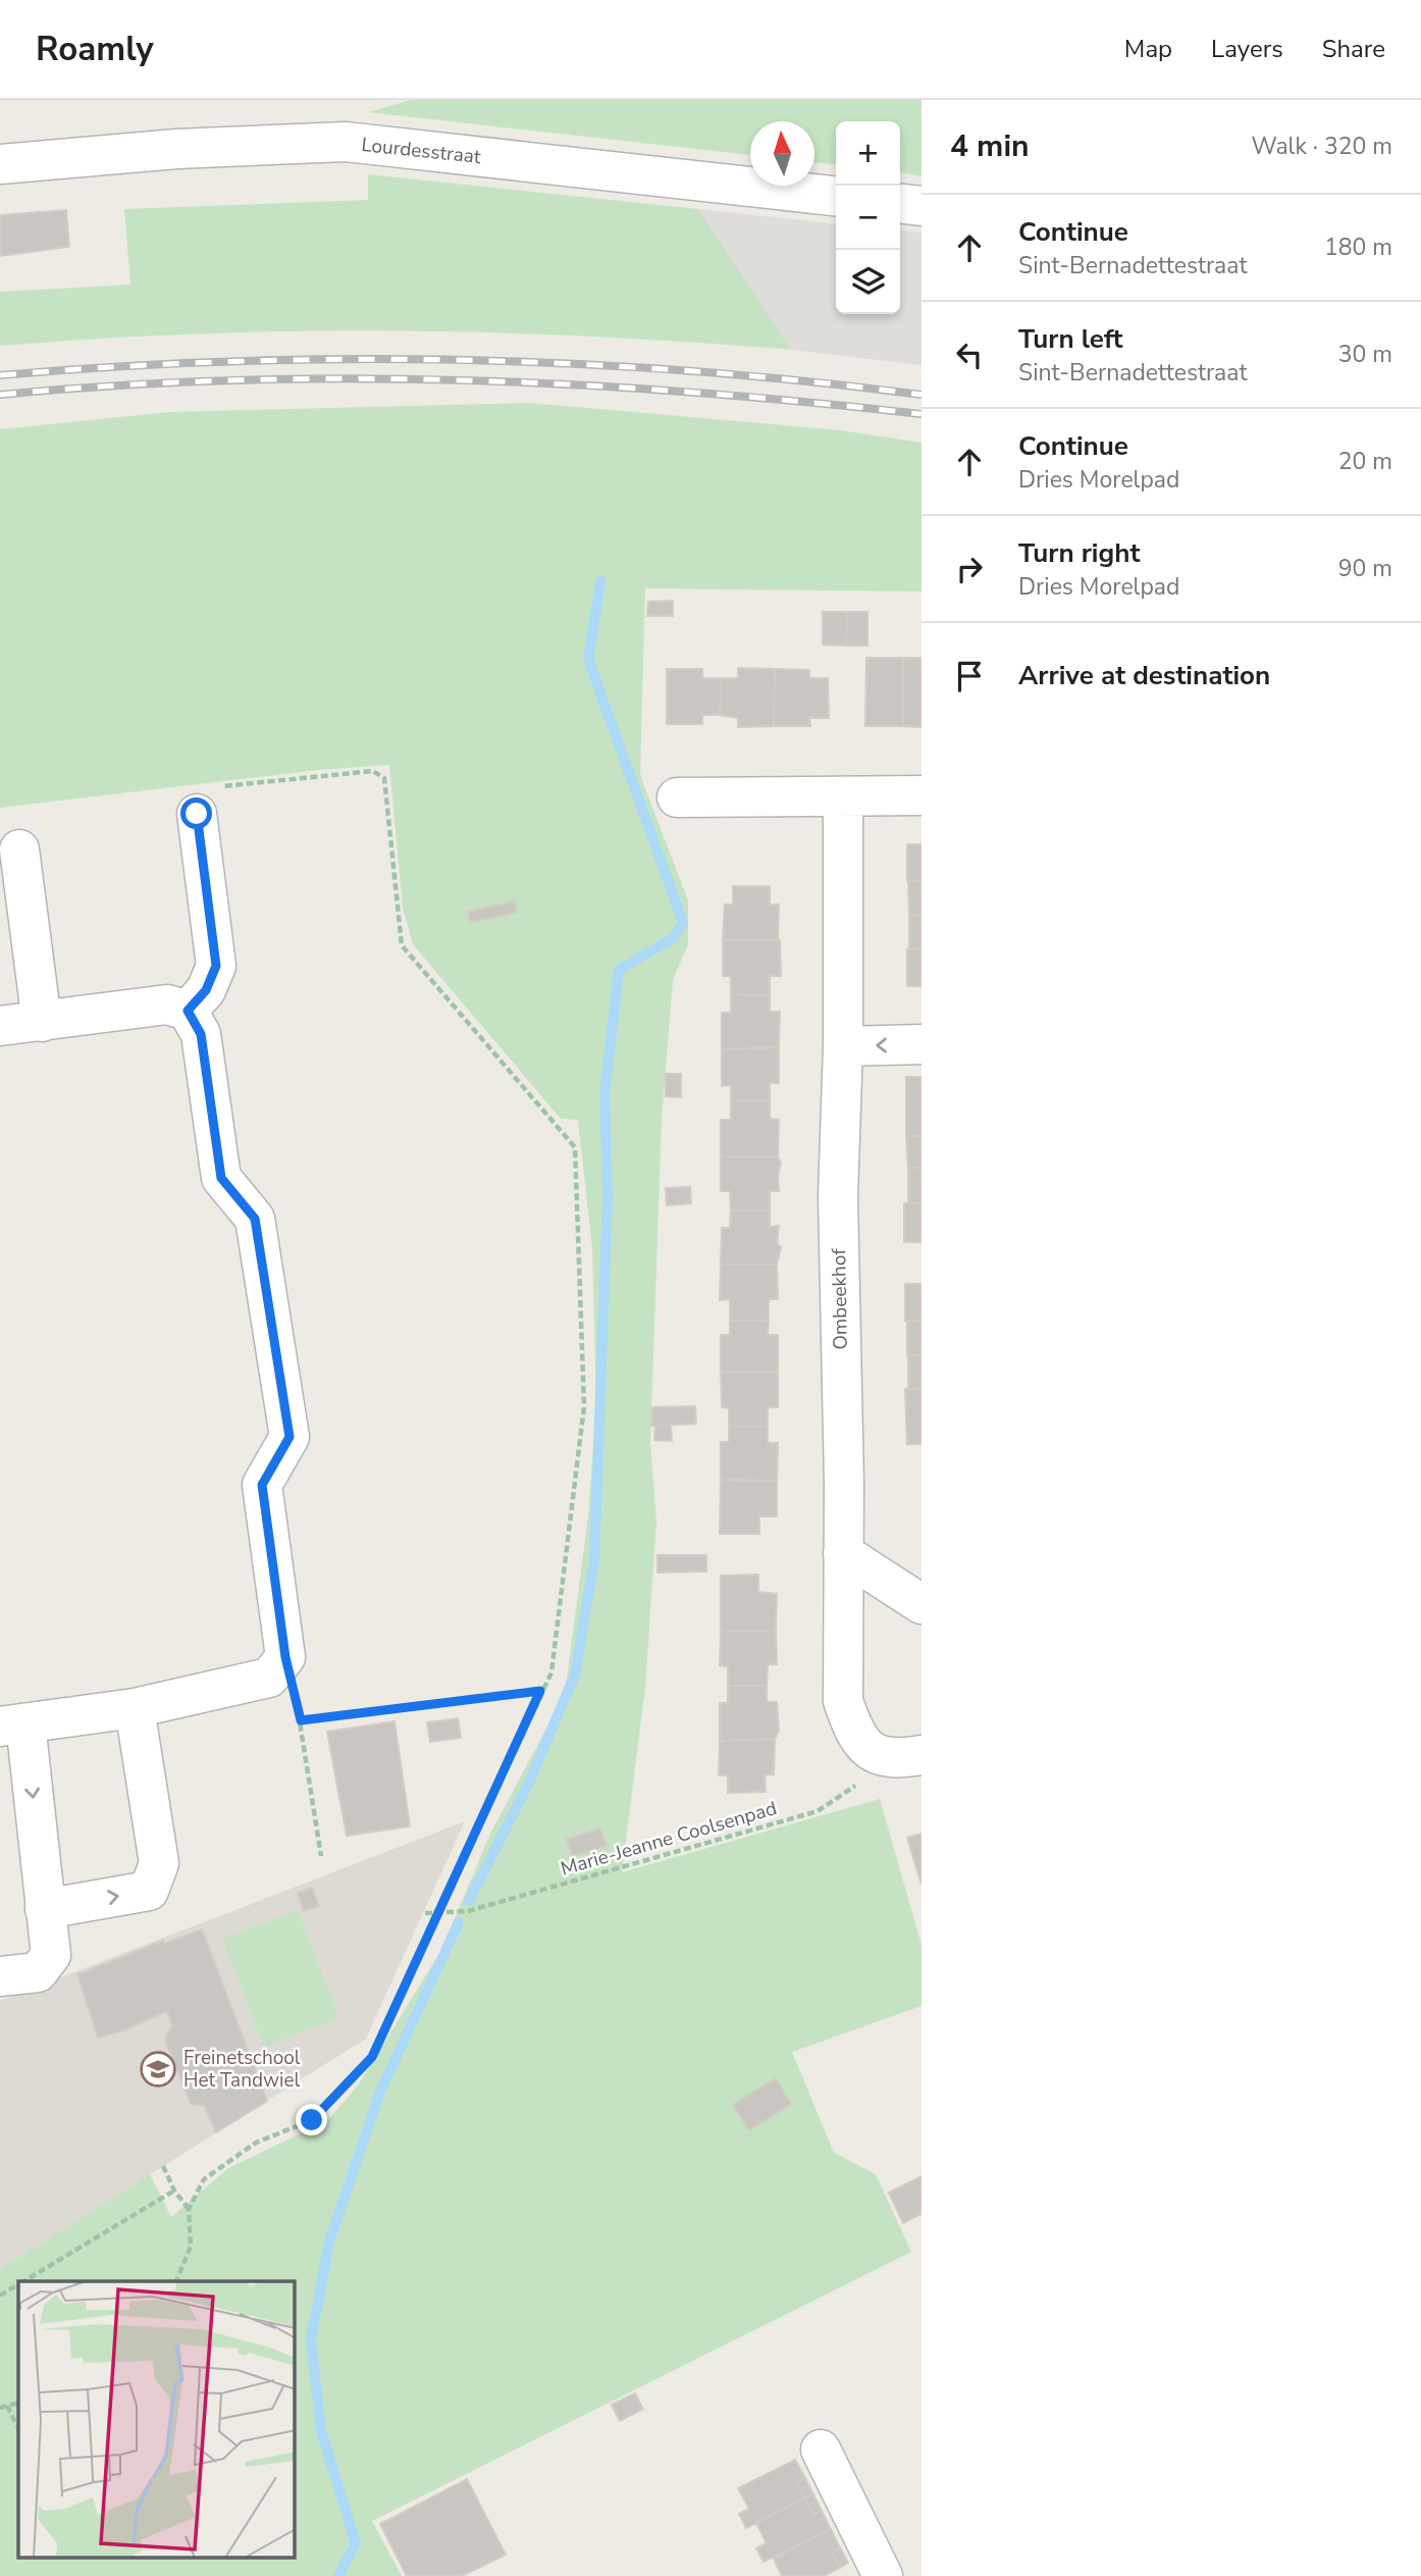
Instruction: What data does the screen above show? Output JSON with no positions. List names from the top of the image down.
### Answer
{
  "streets": {
    "street": ["Lourdesstraat", "Ombeekhof"],
    "path": ["Marie-Jeanne Coolsenpad"]
  },
  "crossings": [
    ["Ombeekhof", "Marie-Jeanne Coolsenpad"]
  ],
  "places": {
    "school or university": ["Freinetschool Het Tandwiel"]
  },
  "north": "top",
  "page": {
    "header": "Roamly",
    "nav": ["Map", "Layers", "Share"],
    "heading": ["4 min", "Walk · 320 m"],
    "map_buttons": ["+", "−"],
    "list": [
      ["Continue", "Sint-Bernadettestraat", "180 m"],
      ["Turn left", "Sint-Bernadettestraat", "30 m"],
      ["Continue", "Dries Morelpad", "20 m"],
      ["Turn right", "Dries Morelpad", "90 m"],
      "Arrive at destination"
    ]
  }
}
